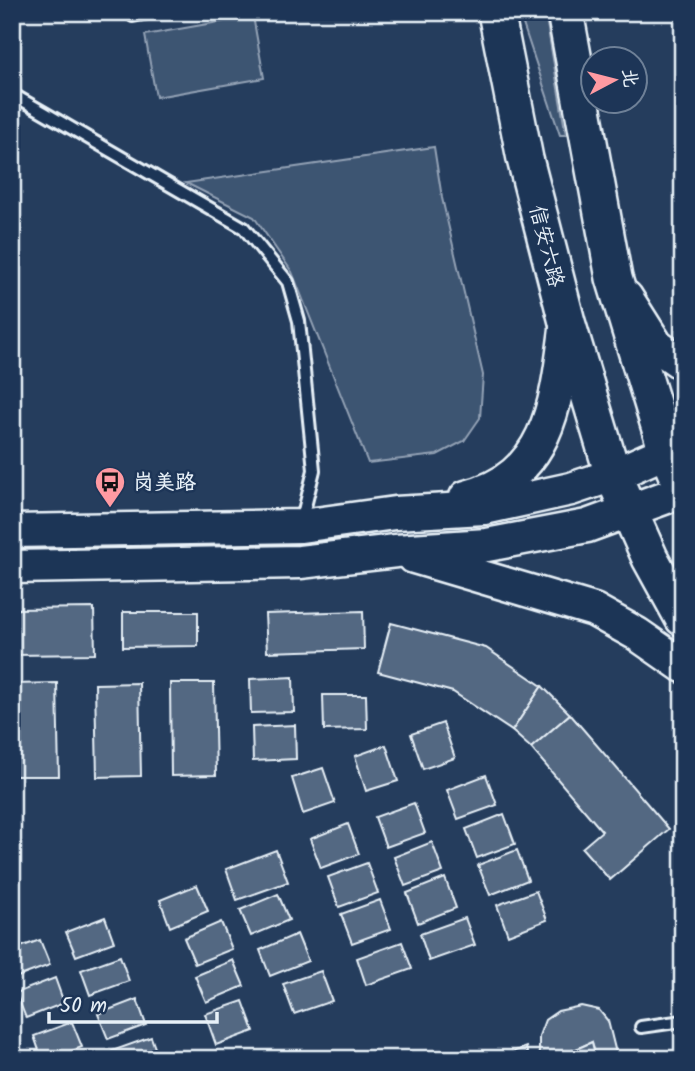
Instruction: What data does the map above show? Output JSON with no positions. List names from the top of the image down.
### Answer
{
  "streets": {
    "main road": ["信安六路"]
  },
  "places": {
    "bus stop": ["岗美路"]
  },
  "scale_bar": "50 m",
  "north": "right"
}
